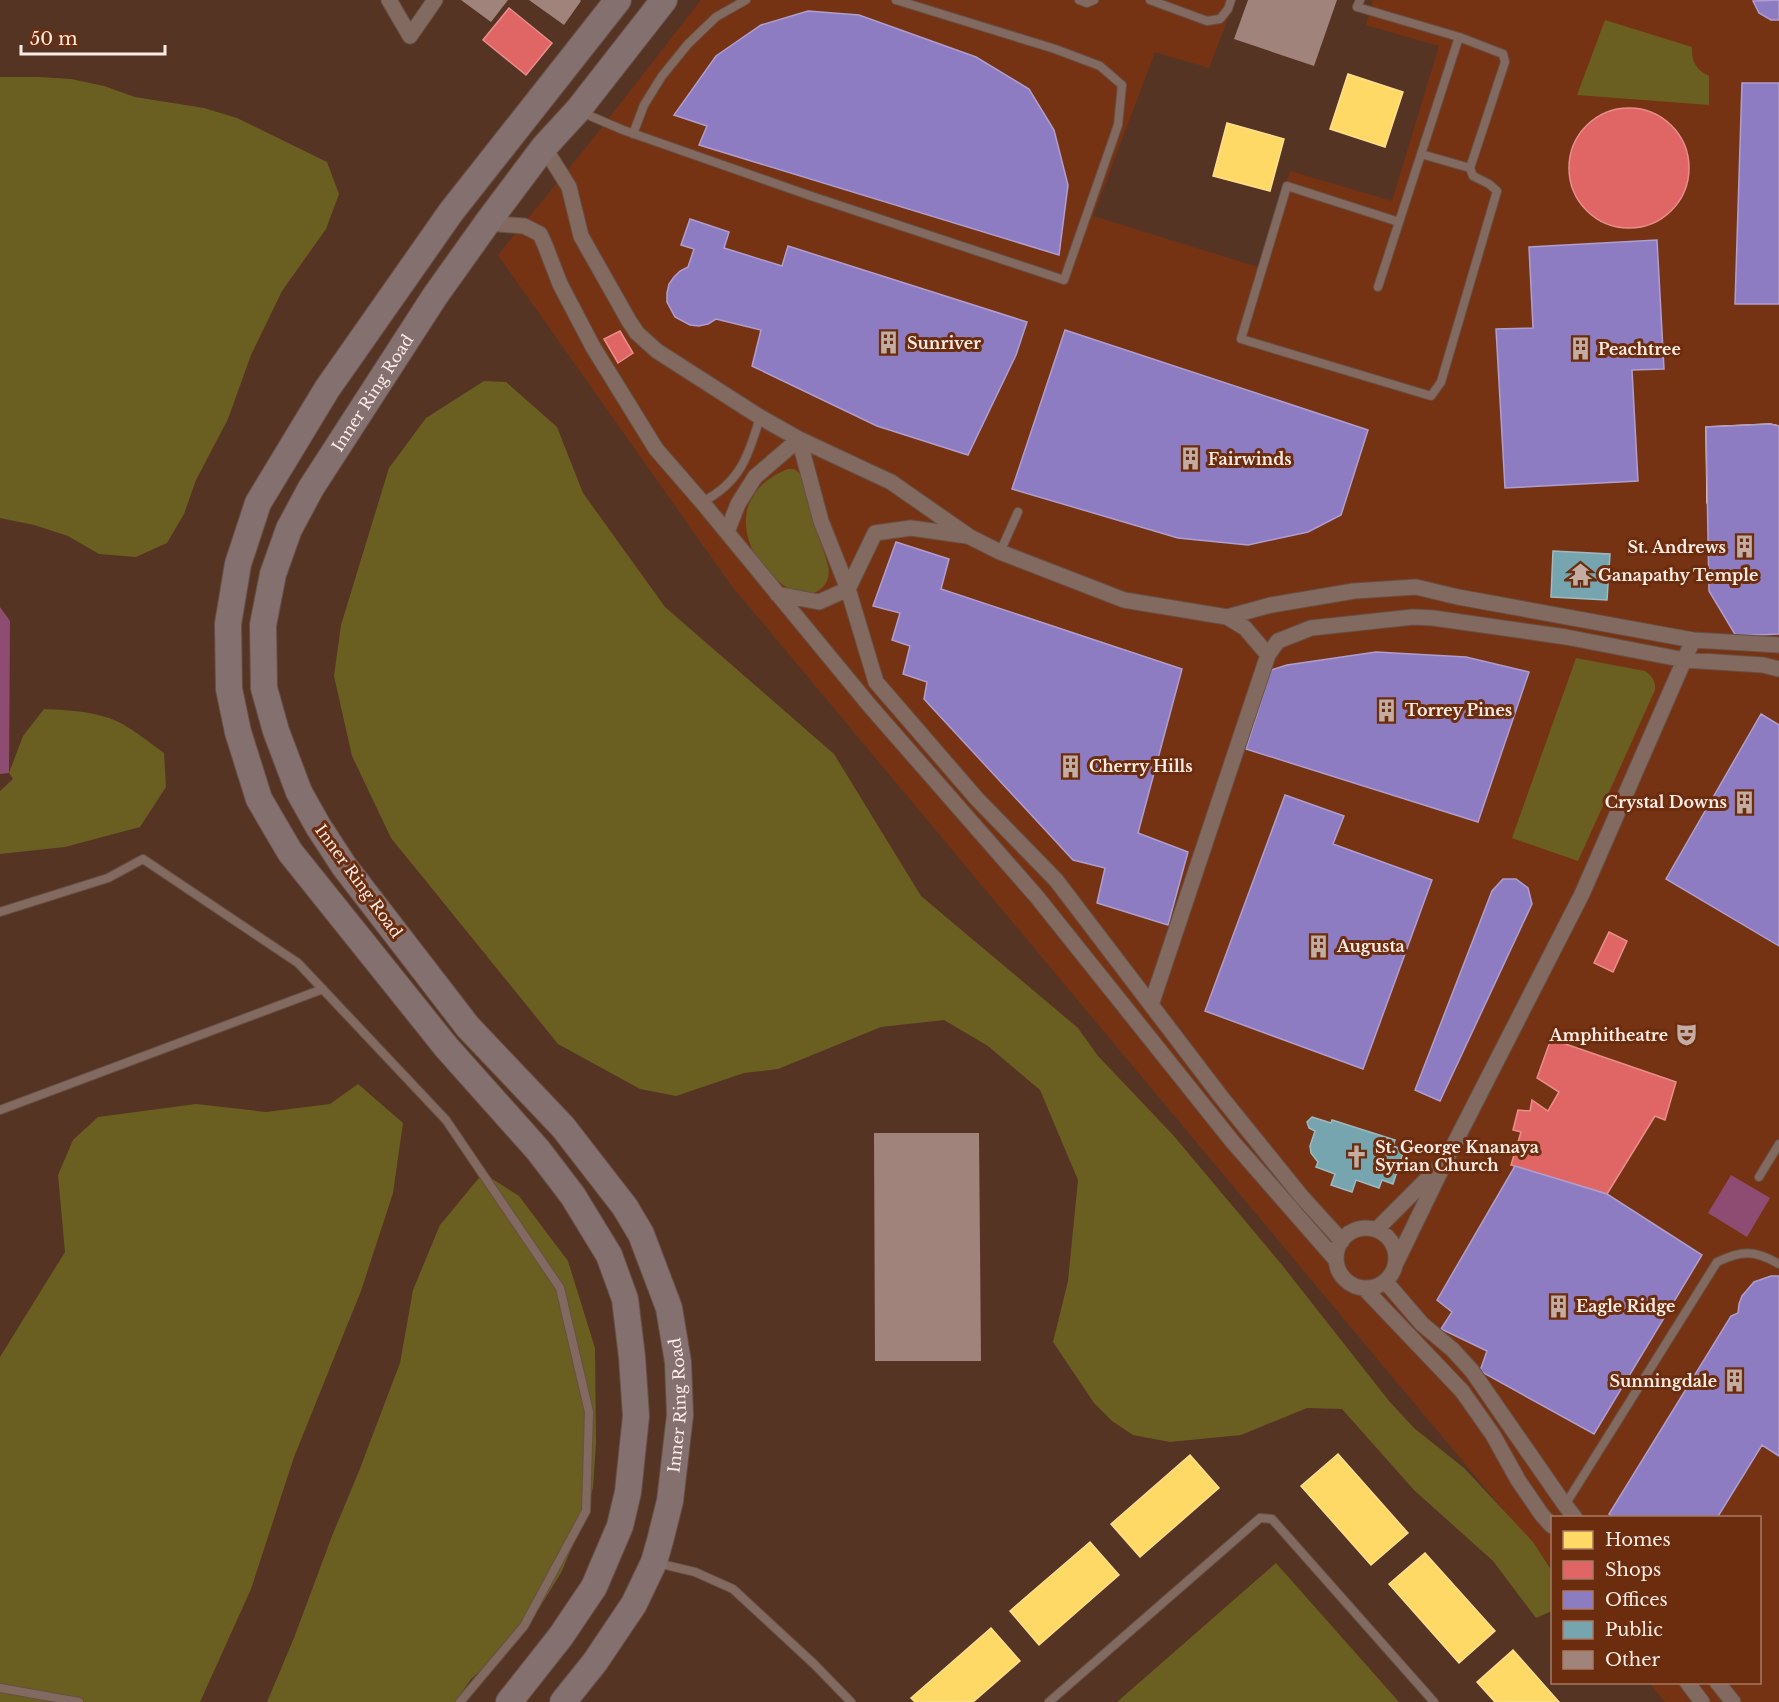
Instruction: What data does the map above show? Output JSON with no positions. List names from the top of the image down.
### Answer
{
  "streets": {
    "main road": ["Inner Ring Road"]
  },
  "places": {
    "building": [
      "Sunriver",
      "Peachtree",
      "Fairwinds",
      "St. Andrews",
      "Torrey Pines",
      "Cherry Hills",
      "Crystal Downs",
      "Augusta",
      "Eagle Ridge",
      "Sunningdale"
    ],
    "temple": ["Ganapathy Temple"],
    "theatre": ["Amphitheatre"],
    "church": ["St. George Knanaya Syrian Church"]
  },
  "legend": [
    "Homes",
    "Shops",
    "Offices",
    "Public",
    "Other"
  ],
  "scale_bar": "50 m"
}
